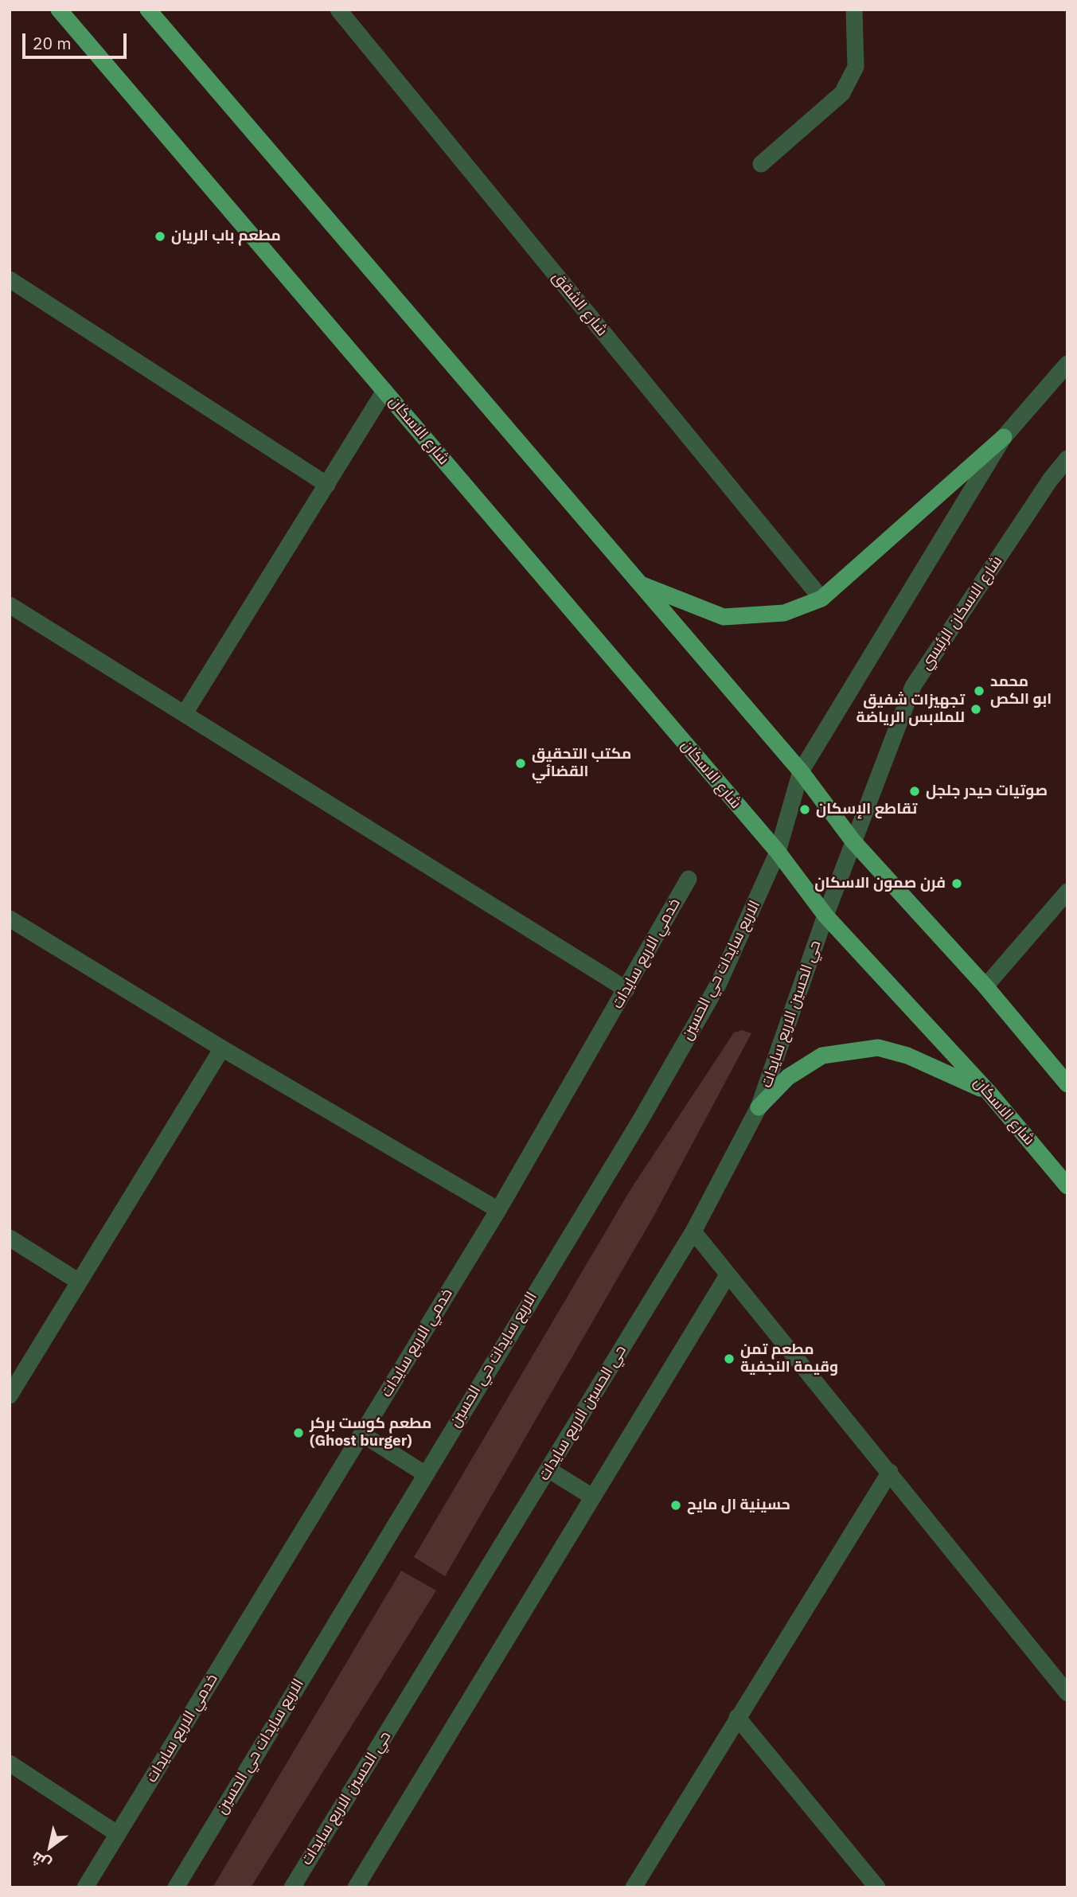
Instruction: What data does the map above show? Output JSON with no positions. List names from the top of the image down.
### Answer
{
  "streets": {
    "main road": ["شارع الاسكان"],
    "street": [
      "شارع الشقق",
      "شارع الاسكان الرئيسي",
      "خدمي الاربع سايدات",
      "الاربع سايدات حي الحسين",
      "حي الحسين الاربع سايدات"
    ]
  },
  "crossings": [
    ["شارع الاسكان", "شارع الاسكان الرئيسي"],
    ["شارع الاسكان", "الاربع سايدات حي الحسين"],
    ["شارع الاسكان", "حي الحسين الاربع سايدات"],
    ["شارع الاسكان الرئيسي", "حي الحسين الاربع سايدات"]
  ],
  "places": [
    "مطعم باب الريان",
    "محمد ابو الكص",
    "تجهيزات شفيق للملابس الرياضة",
    "مكتب التحقيق القضائي",
    "صوتيات حيدر جلجل",
    "تقاطع الإسكان",
    "فرن صمون الاسكان",
    "مطعم تمن وقيمة النجفية",
    "مطعم كوست بركر (Ghost burger)",
    "حسينية ال مايح"
  ],
  "scale_bar": "20 m",
  "north": "bottom left"
}
